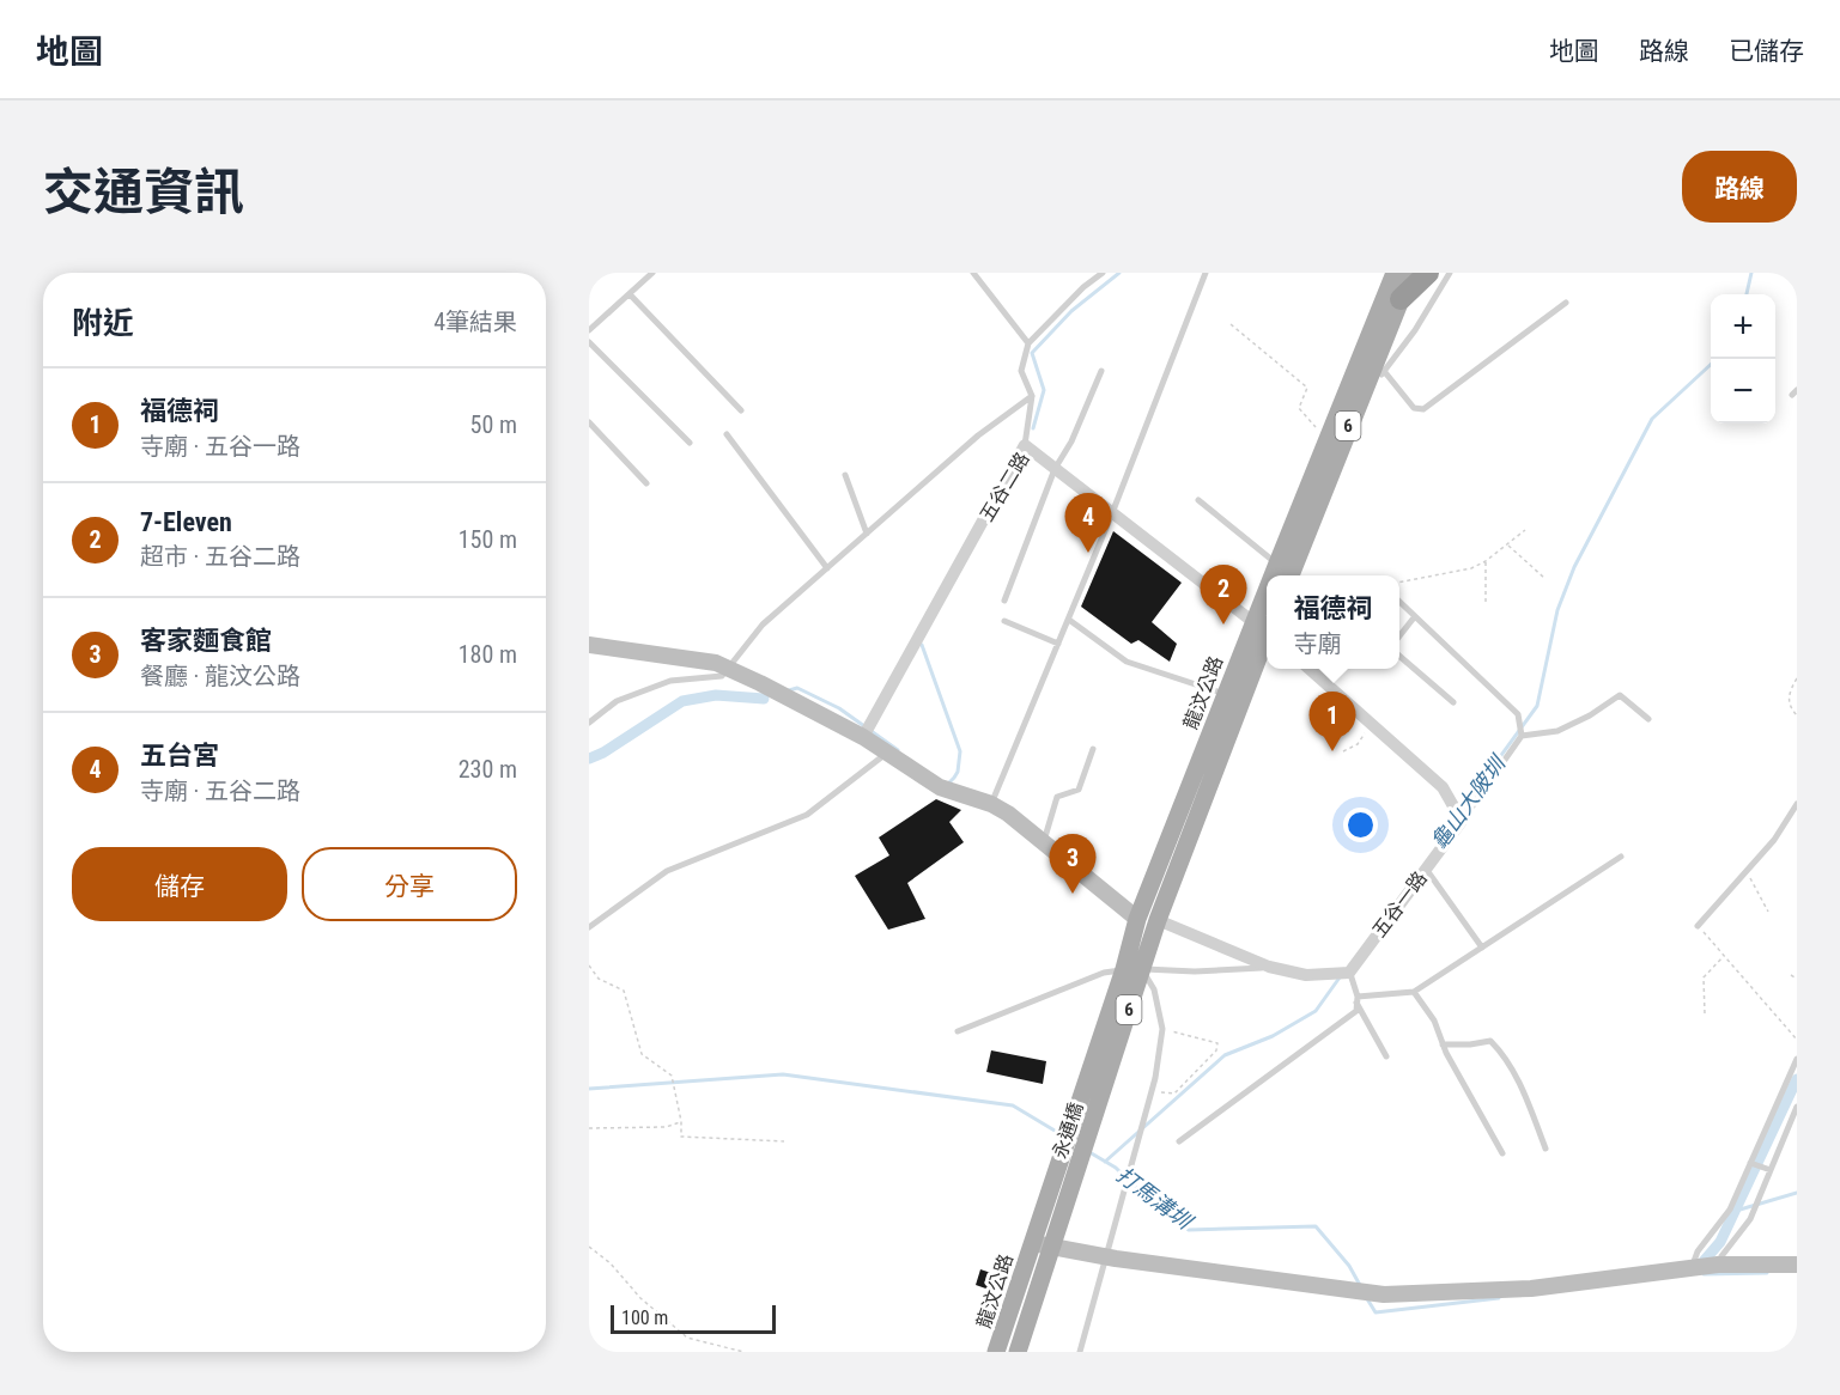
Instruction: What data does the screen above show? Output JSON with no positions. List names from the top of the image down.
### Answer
{
  "streets": {
    "main road": ["6", "龍汶公路", "永通橋"],
    "street": ["五谷二路", "五谷一路"]
  },
  "crossings": [
    ["五谷二路", "龍汶公路"],
    ["龍汶公路", "永通橋"]
  ],
  "water": ["龜山大陂圳", "打馬溝圳"],
  "scale_bar": "100 m",
  "page": {
    "header": "地圖",
    "nav": ["地圖", "路線", "已儲存"],
    "title": "交通資訊",
    "buttons": [
      "路線",
      ["儲存", "分享"]
    ],
    "heading": ["附近", "4筆結果"],
    "map_buttons": ["+", "−"],
    "list": [
      {
        "mark": "1",
        "name": "福德祠",
        "note": "寺廟 · 五谷一路",
        "value": "50 m"
      },
      {
        "mark": "2",
        "name": "7-Eleven",
        "note": "超市 · 五谷二路",
        "value": "150 m"
      },
      {
        "mark": "3",
        "name": "客家麵食館",
        "note": "餐廳 · 龍汶公路",
        "value": "180 m"
      },
      {
        "mark": "4",
        "name": "五台宮",
        "note": "寺廟 · 五谷二路",
        "value": "230 m"
      }
    ],
    "pins": [
      "4",
      "2",
      "1",
      "3"
    ],
    "popup": ["福德祠", "寺廟"],
    "scale": "100 m"
  }
}
